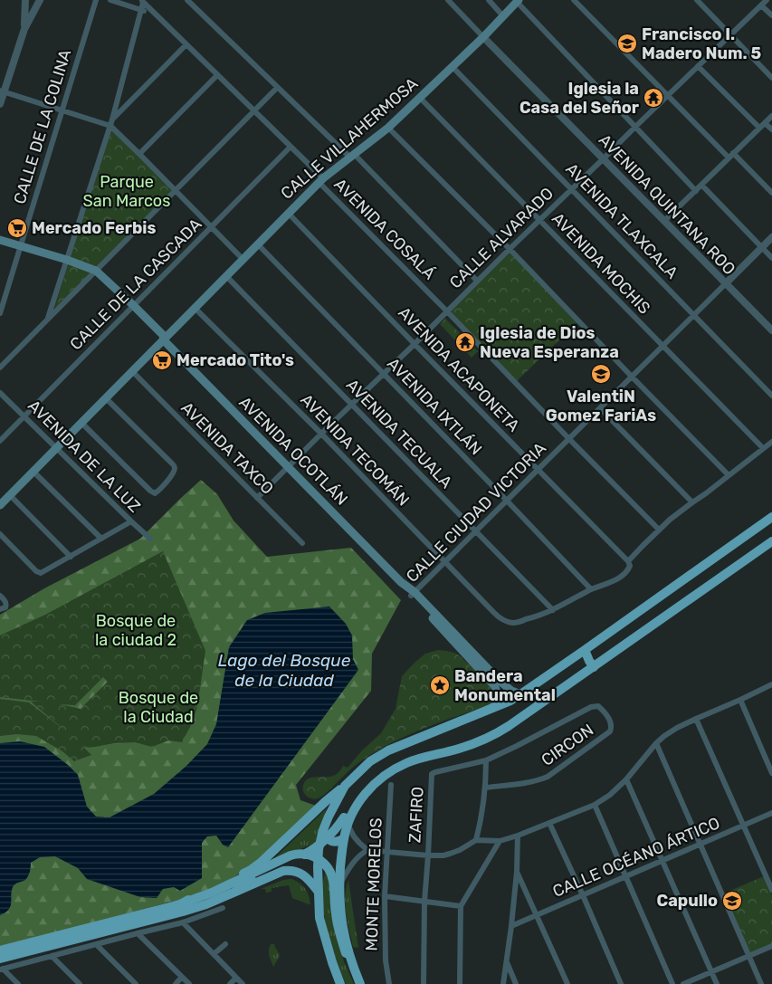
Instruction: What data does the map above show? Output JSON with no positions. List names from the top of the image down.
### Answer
{
  "streets": {
    "main road": ["CALLE VILLAHERMOSA", "AVENIDA OCOTLÁN"],
    "street": [
      "CALLE DE LA COLINA",
      "AVENIDA QUINTANA ROO",
      "AVENIDA TLAXCALA",
      "AVENIDA COSALÁ",
      "CALLE ALVARADO",
      "AVENIDA MOCHIS",
      "CALLE DE LA CASCADA",
      "AVENIDA ACAPONETA",
      "AVENIDA IXTLÁN",
      "AVENIDA TECUALA",
      "AVENIDA TAXCO",
      "AVENIDA TECOMÁN",
      "AVENIDA DE LA LUZ",
      "CALLE CIUDAD VICTORIA",
      "CIRCON",
      "ZAFIRO",
      "CALLE OCÉANO ÁRTICO",
      "MONTE MORELOS"
    ]
  },
  "crossings": [
    ["CALLE DE LA COLINA", "AVENIDA OCOTLÁN"],
    ["CALLE VILLAHERMOSA", "AVENIDA QUINTANA ROO"],
    ["CALLE VILLAHERMOSA", "AVENIDA TLAXCALA"],
    ["CALLE VILLAHERMOSA", "AVENIDA COSALÁ"],
    ["CALLE VILLAHERMOSA", "AVENIDA MOCHIS"],
    ["CALLE VILLAHERMOSA", "AVENIDA ACAPONETA"],
    ["CALLE VILLAHERMOSA", "AVENIDA IXTLÁN"],
    ["CALLE VILLAHERMOSA", "AVENIDA TECUALA"],
    ["CALLE VILLAHERMOSA", "AVENIDA TAXCO"],
    ["CALLE VILLAHERMOSA", "AVENIDA TECOMÁN"],
    ["CALLE VILLAHERMOSA", "AVENIDA OCOTLÁN"],
    ["CALLE VILLAHERMOSA", "AVENIDA DE LA LUZ"],
    ["AVENIDA QUINTANA ROO", "CALLE ALVARADO"],
    ["AVENIDA QUINTANA ROO", "CALLE CIUDAD VICTORIA"],
    ["AVENIDA TLAXCALA", "CALLE ALVARADO"],
    ["AVENIDA TLAXCALA", "CALLE CIUDAD VICTORIA"],
    ["AVENIDA COSALÁ", "CALLE ALVARADO"],
    ["AVENIDA COSALÁ", "CALLE DE LA CASCADA"],
    ["AVENIDA COSALÁ", "CALLE CIUDAD VICTORIA"],
    ["CALLE ALVARADO", "AVENIDA MOCHIS"],
    ["CALLE ALVARADO", "AVENIDA ACAPONETA"],
    ["CALLE ALVARADO", "AVENIDA IXTLÁN"],
    ["CALLE ALVARADO", "AVENIDA TECUALA"],
    ["CALLE ALVARADO", "AVENIDA TAXCO"],
    ["CALLE ALVARADO", "AVENIDA TECOMÁN"],
    ["CALLE ALVARADO", "AVENIDA OCOTLÁN"],
    ["AVENIDA MOCHIS", "CALLE CIUDAD VICTORIA"],
    ["CALLE DE LA CASCADA", "AVENIDA OCOTLÁN"],
    ["CALLE DE LA CASCADA", "AVENIDA DE LA LUZ"],
    ["AVENIDA ACAPONETA", "CALLE CIUDAD VICTORIA"],
    ["AVENIDA IXTLÁN", "CALLE CIUDAD VICTORIA"],
    ["AVENIDA TECUALA", "AVENIDA TECOMÁN"],
    ["AVENIDA TECUALA", "CALLE CIUDAD VICTORIA"],
    ["AVENIDA TECOMÁN", "CALLE CIUDAD VICTORIA"],
    ["AVENIDA OCOTLÁN", "CALLE CIUDAD VICTORIA"],
    ["CIRCON", "ZAFIRO"]
  ],
  "water": ["Lago del Bosque de la Ciudad"],
  "parks": ["Parque San Marcos", "Bosque de la ciudad 2", "Bosque de la Ciudad"],
  "places": {
    "school or university": ["Francisco I. Madero Num. 5", "ValentiN Gomez FariAs", "Capullo"],
    "temple": ["Iglesia la Casa del Señor", "Iglesia de Dios Nueva Esperanza"],
    "supermarket": ["Mercado Ferbis", "Mercado Tito's"],
    "place": ["Bandera Monumental"]
  }
}
